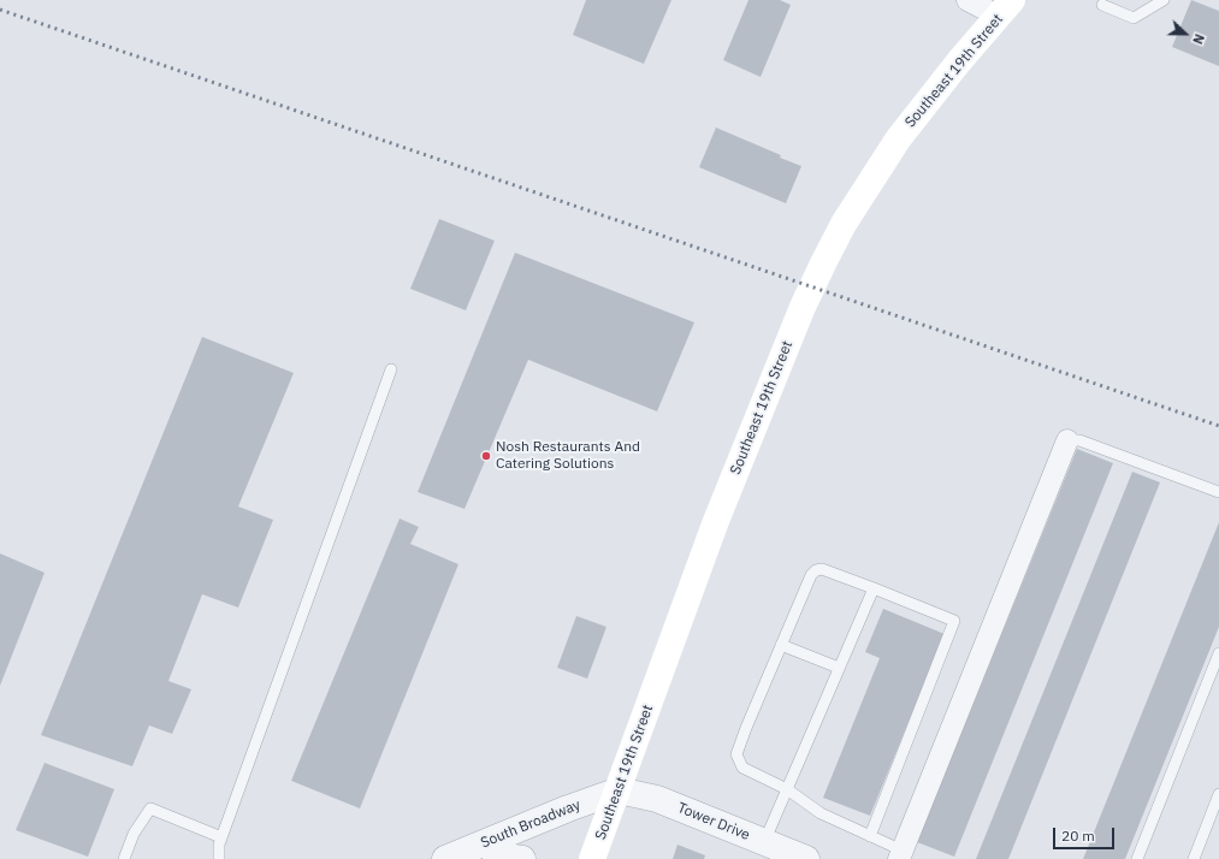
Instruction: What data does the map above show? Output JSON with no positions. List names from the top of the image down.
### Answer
{
  "streets": {
    "main road": ["Southeast 19th Street"],
    "street": ["Tower Drive", "South Broadway"]
  },
  "crossings": [
    ["Southeast 19th Street", "Tower Drive"],
    ["Southeast 19th Street", "South Broadway"],
    ["Tower Drive", "South Broadway"]
  ],
  "places": ["Nosh Restaurants And Catering Solutions"],
  "scale_bar": "20 m",
  "north": "right"
}
